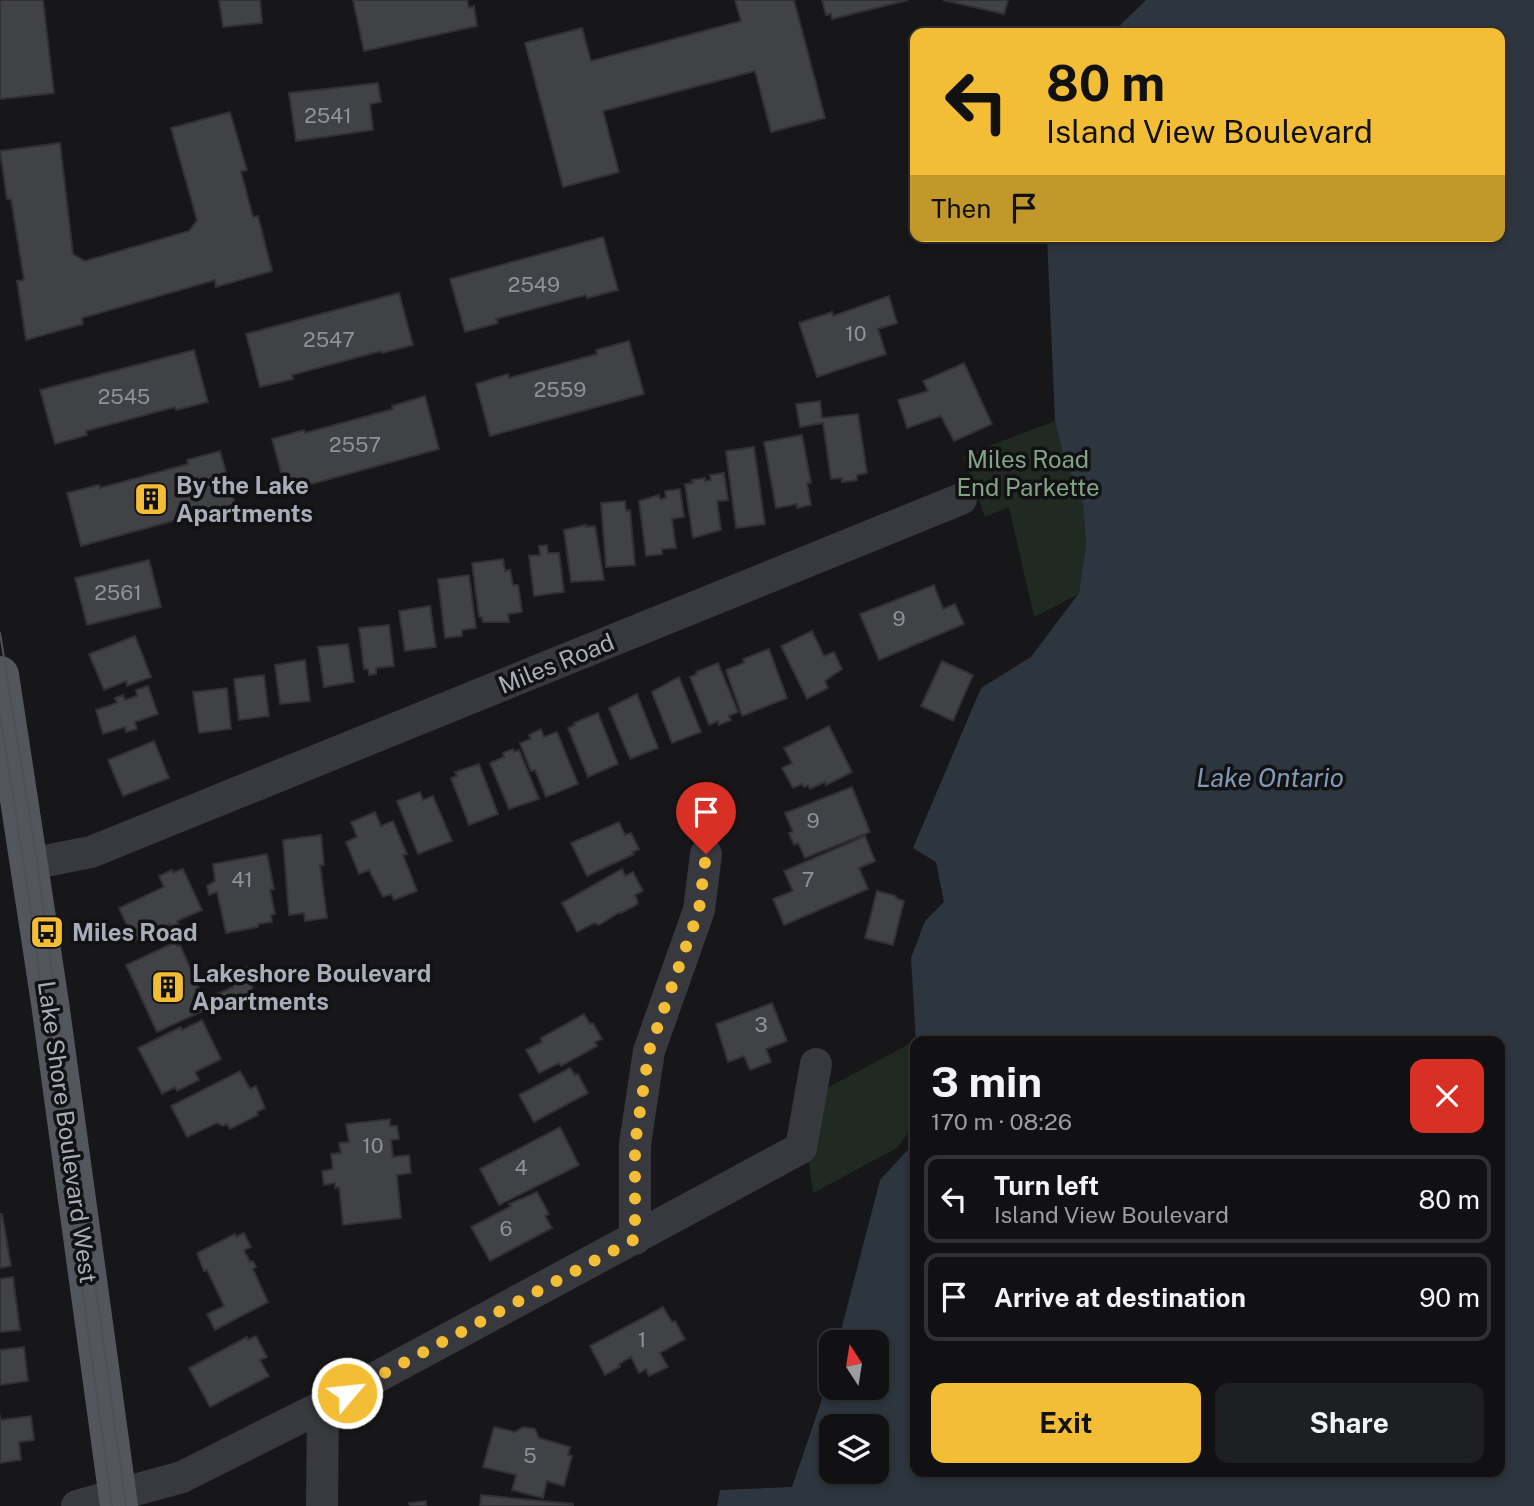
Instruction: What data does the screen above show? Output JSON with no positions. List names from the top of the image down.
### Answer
{
  "streets": {
    "main road": ["Lake Shore Boulevard West"],
    "street": ["Miles Road"]
  },
  "crossings": [
    ["Miles Road", "Lake Shore Boulevard West"]
  ],
  "water": ["Lake Ontario"],
  "parks": ["Miles Road End Parkette"],
  "places": {
    "building": ["By the Lake Apartments", "Lakeshore Boulevard Apartments"],
    "bus stop": ["Miles Road"]
  },
  "house_numbers": [
    "2541",
    "2549",
    "10",
    "2547",
    "2559",
    "2545",
    "2557",
    "2561",
    "9",
    "9",
    "41",
    "7",
    "3",
    "10",
    "4",
    "6",
    "1",
    "5"
  ],
  "north": "top",
  "page": {
    "turn": ["80 m", "Island View Boulevard"],
    "then": "Then",
    "heading": ["3 min", "170 m · 08:26"],
    "list": [
      {
        "name": "Turn left",
        "note": "Island View Boulevard",
        "value": "80 m"
      },
      {
        "name": "Arrive at destination",
        "value": "90 m"
      }
    ],
    "buttons": ["Exit", "Share"]
  }
}
